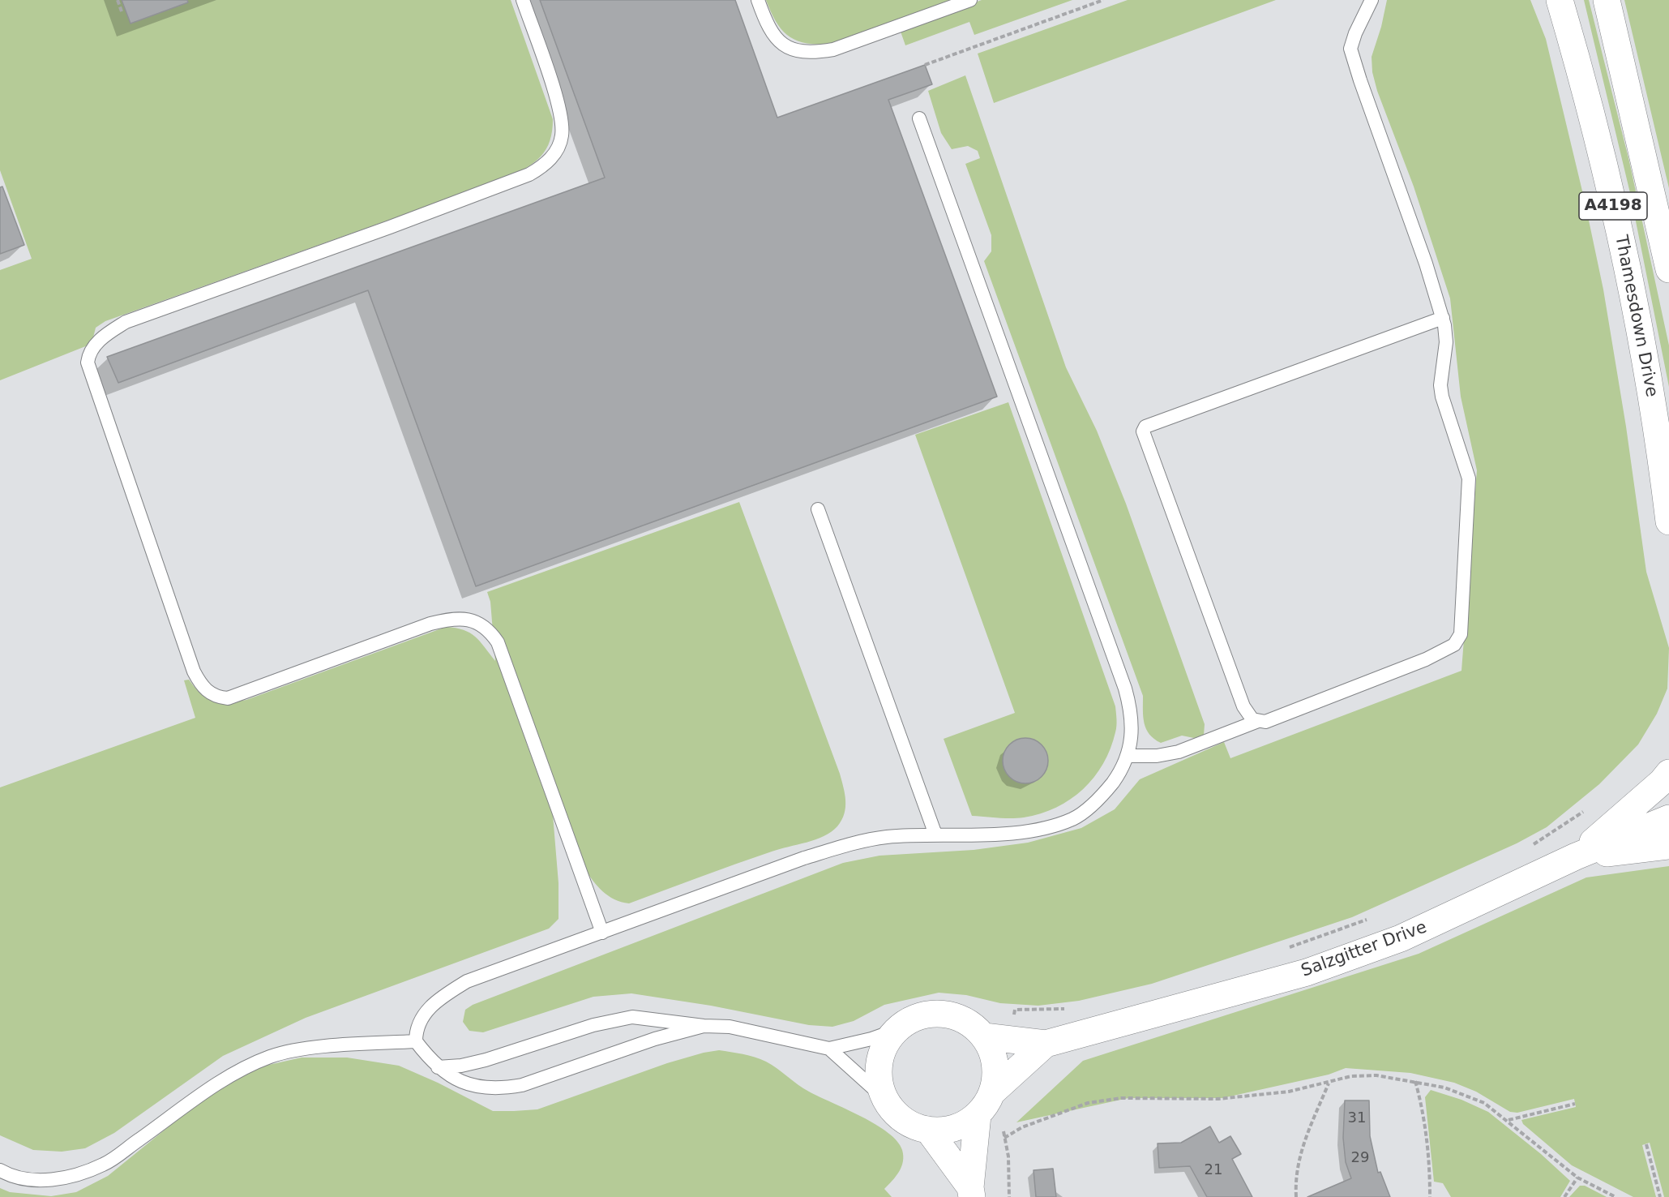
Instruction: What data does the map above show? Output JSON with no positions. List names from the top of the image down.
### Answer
{
  "streets": {
    "street": ["A4198", "Thamesdown Drive", "Salzgitter Drive"]
  },
  "house_numbers": ["31", "29", "21"]
}
